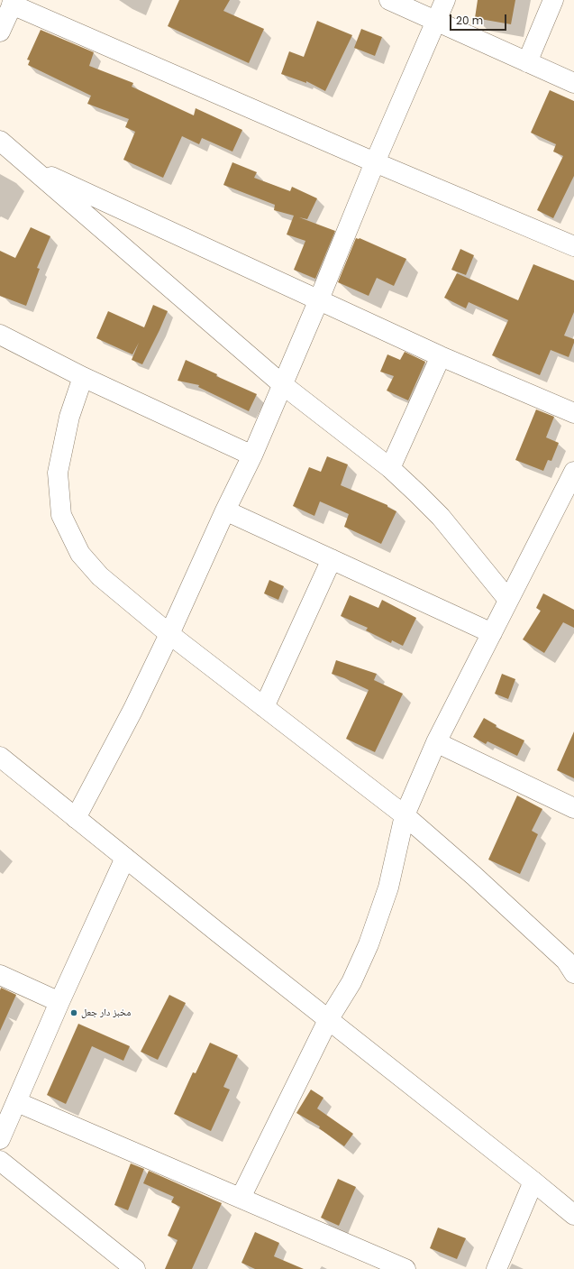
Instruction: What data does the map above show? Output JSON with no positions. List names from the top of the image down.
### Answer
{
  "places": ["مخبز دار جعل"],
  "scale_bar": "20 m"
}
